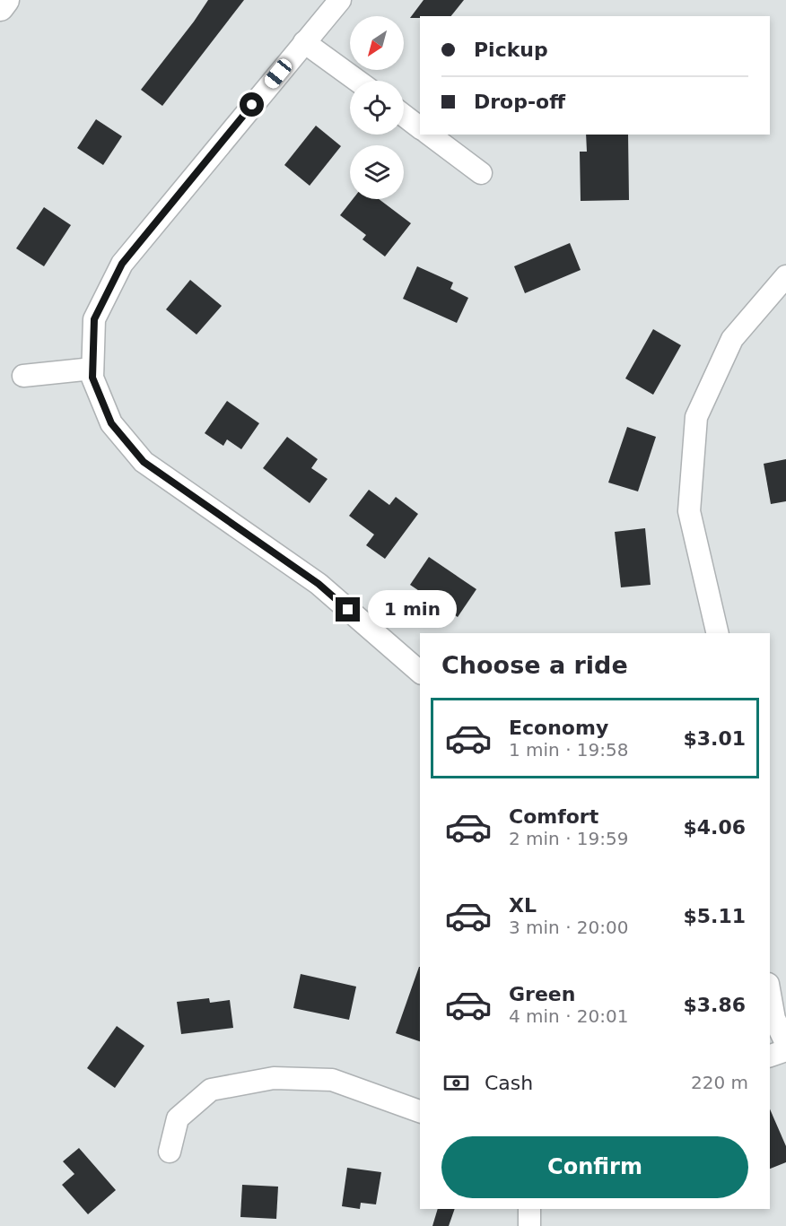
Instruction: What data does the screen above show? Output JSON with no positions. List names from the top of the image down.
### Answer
{
  "north": "bottom left",
  "page": {
    "banner": ["Pickup", "Drop-off"],
    "bubble": "1 min",
    "heading": "Choose a ride",
    "list": [
      {
        "name": "Economy",
        "note": "1 min · 19:58",
        "value": "$3.01"
      },
      {
        "name": "Comfort",
        "note": "2 min · 19:59",
        "value": "$4.06"
      },
      {
        "name": "XL",
        "note": "3 min · 20:00",
        "value": "$5.11"
      },
      {
        "name": "Green",
        "note": "4 min · 20:01",
        "value": "$3.86"
      }
    ],
    "pay": ["Cash", "220 m"],
    "buttons": "Confirm"
  }
}
